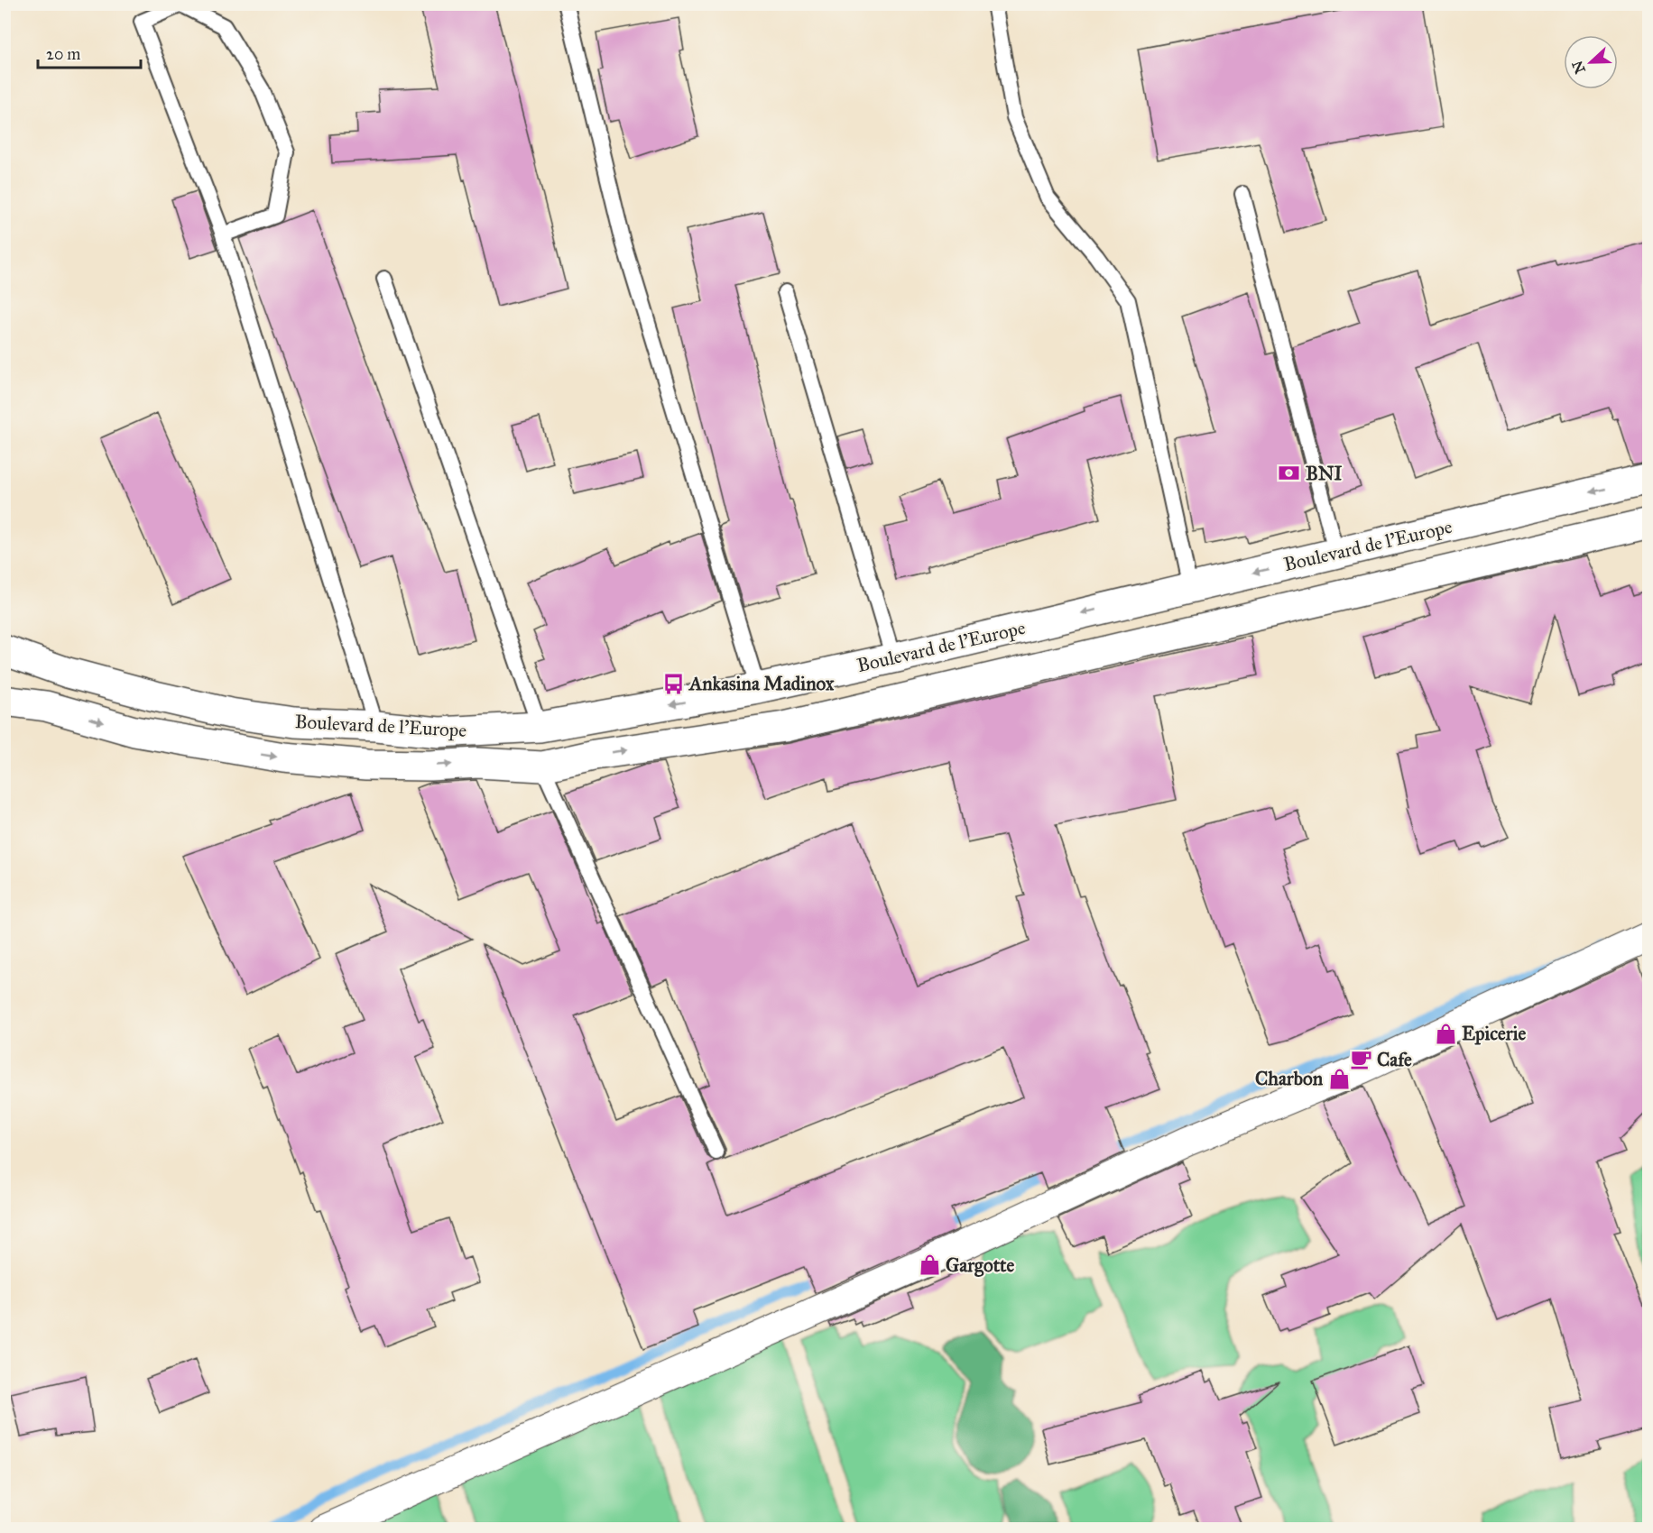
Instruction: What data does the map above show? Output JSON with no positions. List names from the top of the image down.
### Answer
{
  "streets": {
    "main road": ["Boulevard de l'Europe"]
  },
  "places": {
    "bank": ["BNI"],
    "bus stop": ["Ankasina Madinox"],
    "shop": ["Epicerie", "Charbon", "Gargotte"],
    "cafe": ["Cafe"]
  },
  "scale_bar": "20 m",
  "north": "left"
}
